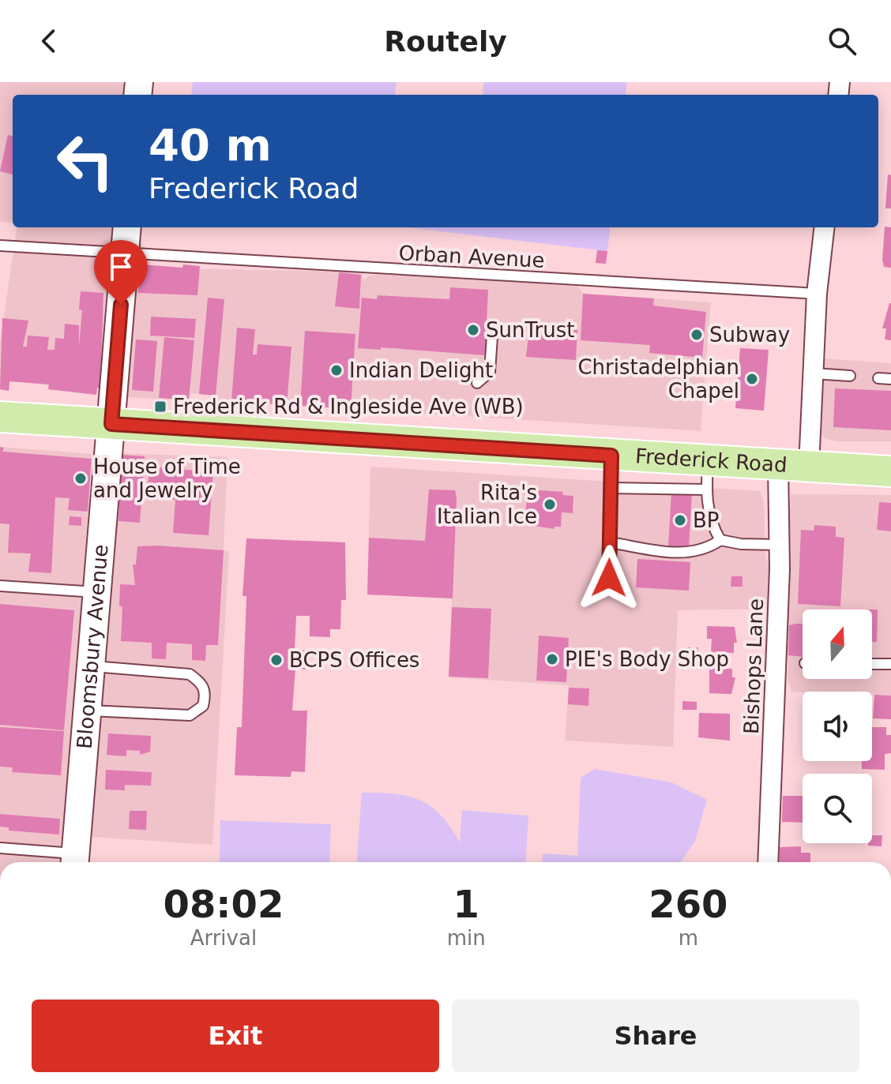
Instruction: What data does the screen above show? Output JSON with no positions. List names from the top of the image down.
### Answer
{
  "streets": {
    "main road": ["Frederick Road", "Bloomsbury Avenue"],
    "street": ["Bishops Lane"],
    "lane": ["Orban Avenue"]
  },
  "crossings": [
    ["Orban Avenue", "Bloomsbury Avenue"],
    ["Frederick Road", "Bloomsbury Avenue"],
    ["Frederick Road", "Bishops Lane"]
  ],
  "places": {
    "other": [
      "SunTrust",
      "Subway",
      "Indian Delight",
      "Christadelphian Chapel",
      "House of Time and Jewelry",
      "Rita's Italian Ice",
      "BP",
      "PIE's Body Shop",
      "BCPS Offices"
    ],
    "transit": ["Frederick Rd & Ingleside Ave (WB)"]
  },
  "north": "top",
  "page": {
    "header": "Routely",
    "turn": ["40 m", "Frederick Road"],
    "eta": [
      "08:02",
      "Arrival",
      "1",
      "min",
      "260",
      "m"
    ],
    "buttons": ["Exit", "Share"]
  }
}
